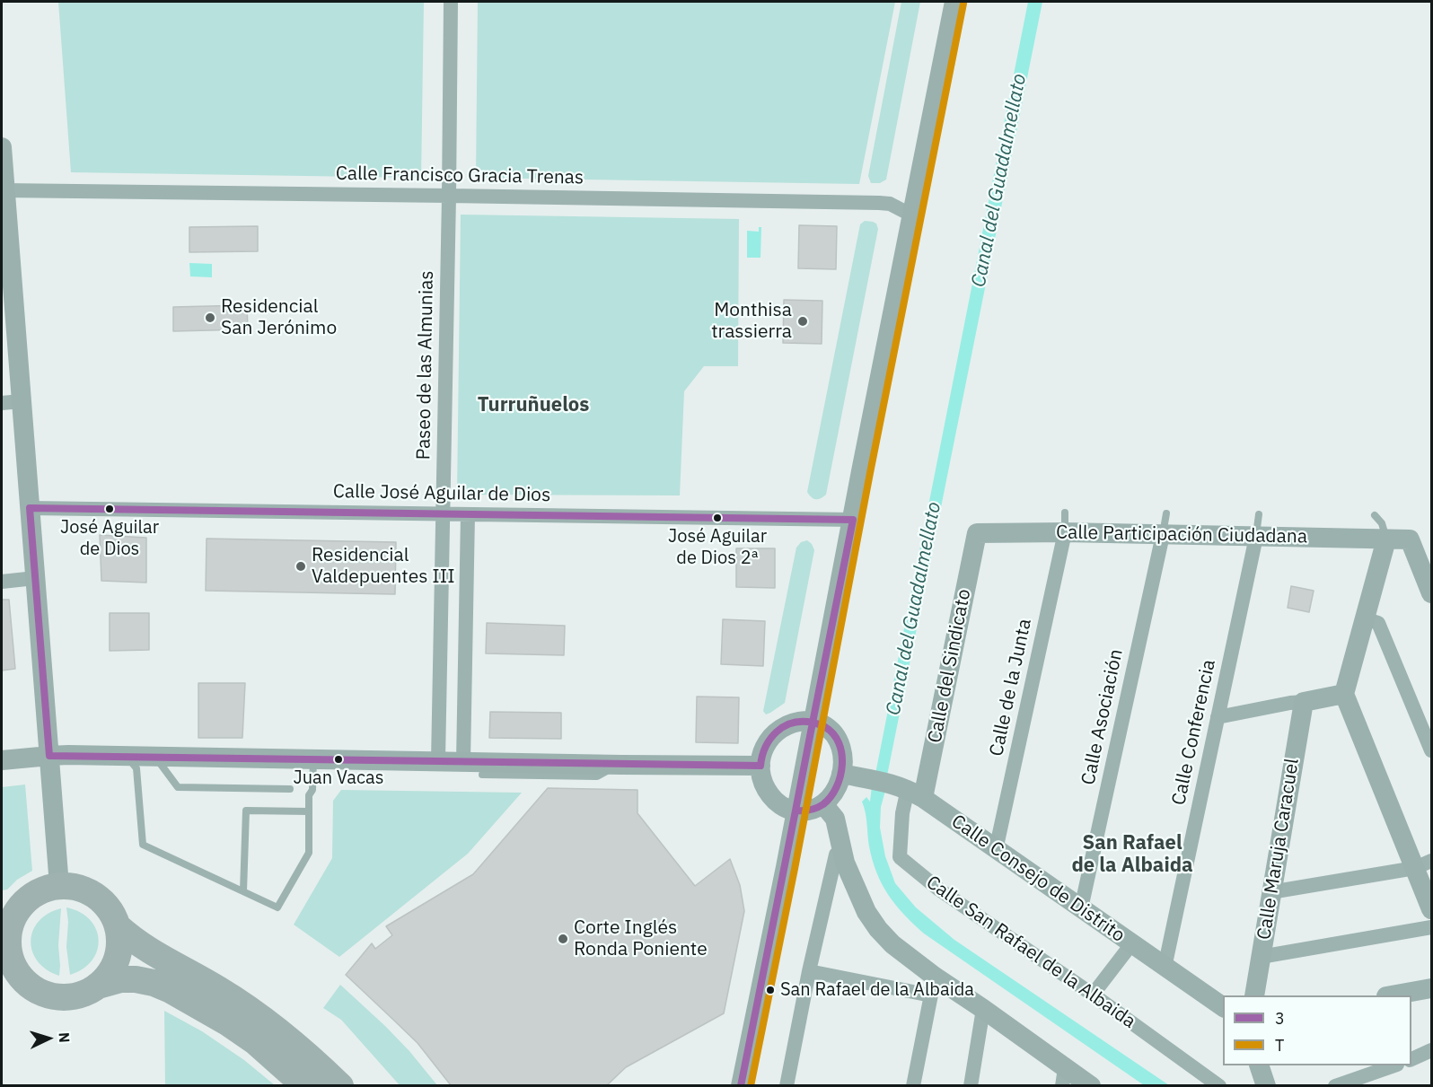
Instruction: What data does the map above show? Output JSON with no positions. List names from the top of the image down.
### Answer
{
  "streets": {
    "street": [
      "Calle Francisco Gracia Trenas",
      "Paseo de las Almunias",
      "Calle José Aguilar de Dios",
      "Calle Participación Ciudadana",
      "Calle del Sindicato",
      "Calle de la Junta",
      "Calle Asociación",
      "Calle Conferencia",
      "Calle Maruja Caracuel",
      "Calle Consejo de Distrito",
      "Calle San Rafael de la Albaida"
    ]
  },
  "crossings": [
    ["Calle Francisco Gracia Trenas", "Paseo de las Almunias"],
    ["Paseo de las Almunias", "Calle José Aguilar de Dios"],
    ["Calle Participación Ciudadana", "Calle del Sindicato"],
    ["Calle Participación Ciudadana", "Calle de la Junta"],
    ["Calle Participación Ciudadana", "Calle Asociación"],
    ["Calle Participación Ciudadana", "Calle Conferencia"],
    ["Calle del Sindicato", "Calle Consejo de Distrito"],
    ["Calle del Sindicato", "Calle San Rafael de la Albaida"],
    ["Calle de la Junta", "Calle Consejo de Distrito"],
    ["Calle Asociación", "Calle Consejo de Distrito"],
    ["Calle Conferencia", "Calle Consejo de Distrito"],
    ["Calle Consejo de Distrito", "Calle San Rafael de la Albaida"]
  ],
  "districts": ["Turruñuelos", "San Rafael de la Albaida"],
  "water": ["Canal del Guadalmellato"],
  "places": [
    "Residencial San Jerónimo",
    "Monthisa trassierra",
    "José Aguilar de Dios",
    "José Aguilar de Dios 2ª",
    "Residencial Valdepuentes III",
    "Juan Vacas",
    "Corte Inglés Ronda Poniente",
    "San Rafael de la Albaida"
  ],
  "lines": ["transit line T", "transit line 3"],
  "legend": ["3", "T"],
  "north": "right"
}
